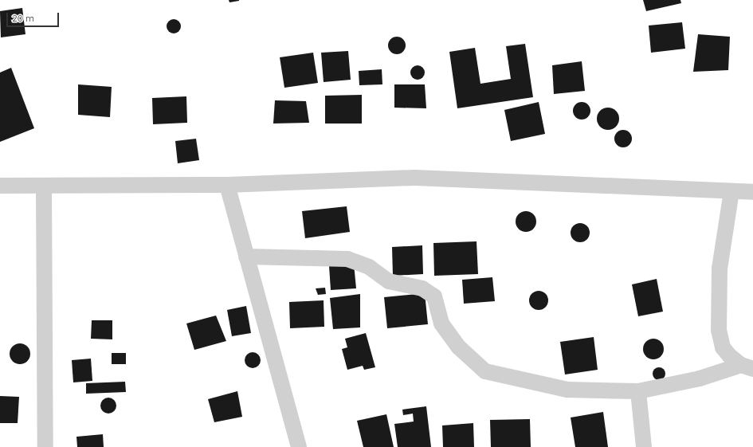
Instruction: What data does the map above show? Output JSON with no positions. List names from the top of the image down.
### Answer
{
  "scale_bar": "20 m"
}
